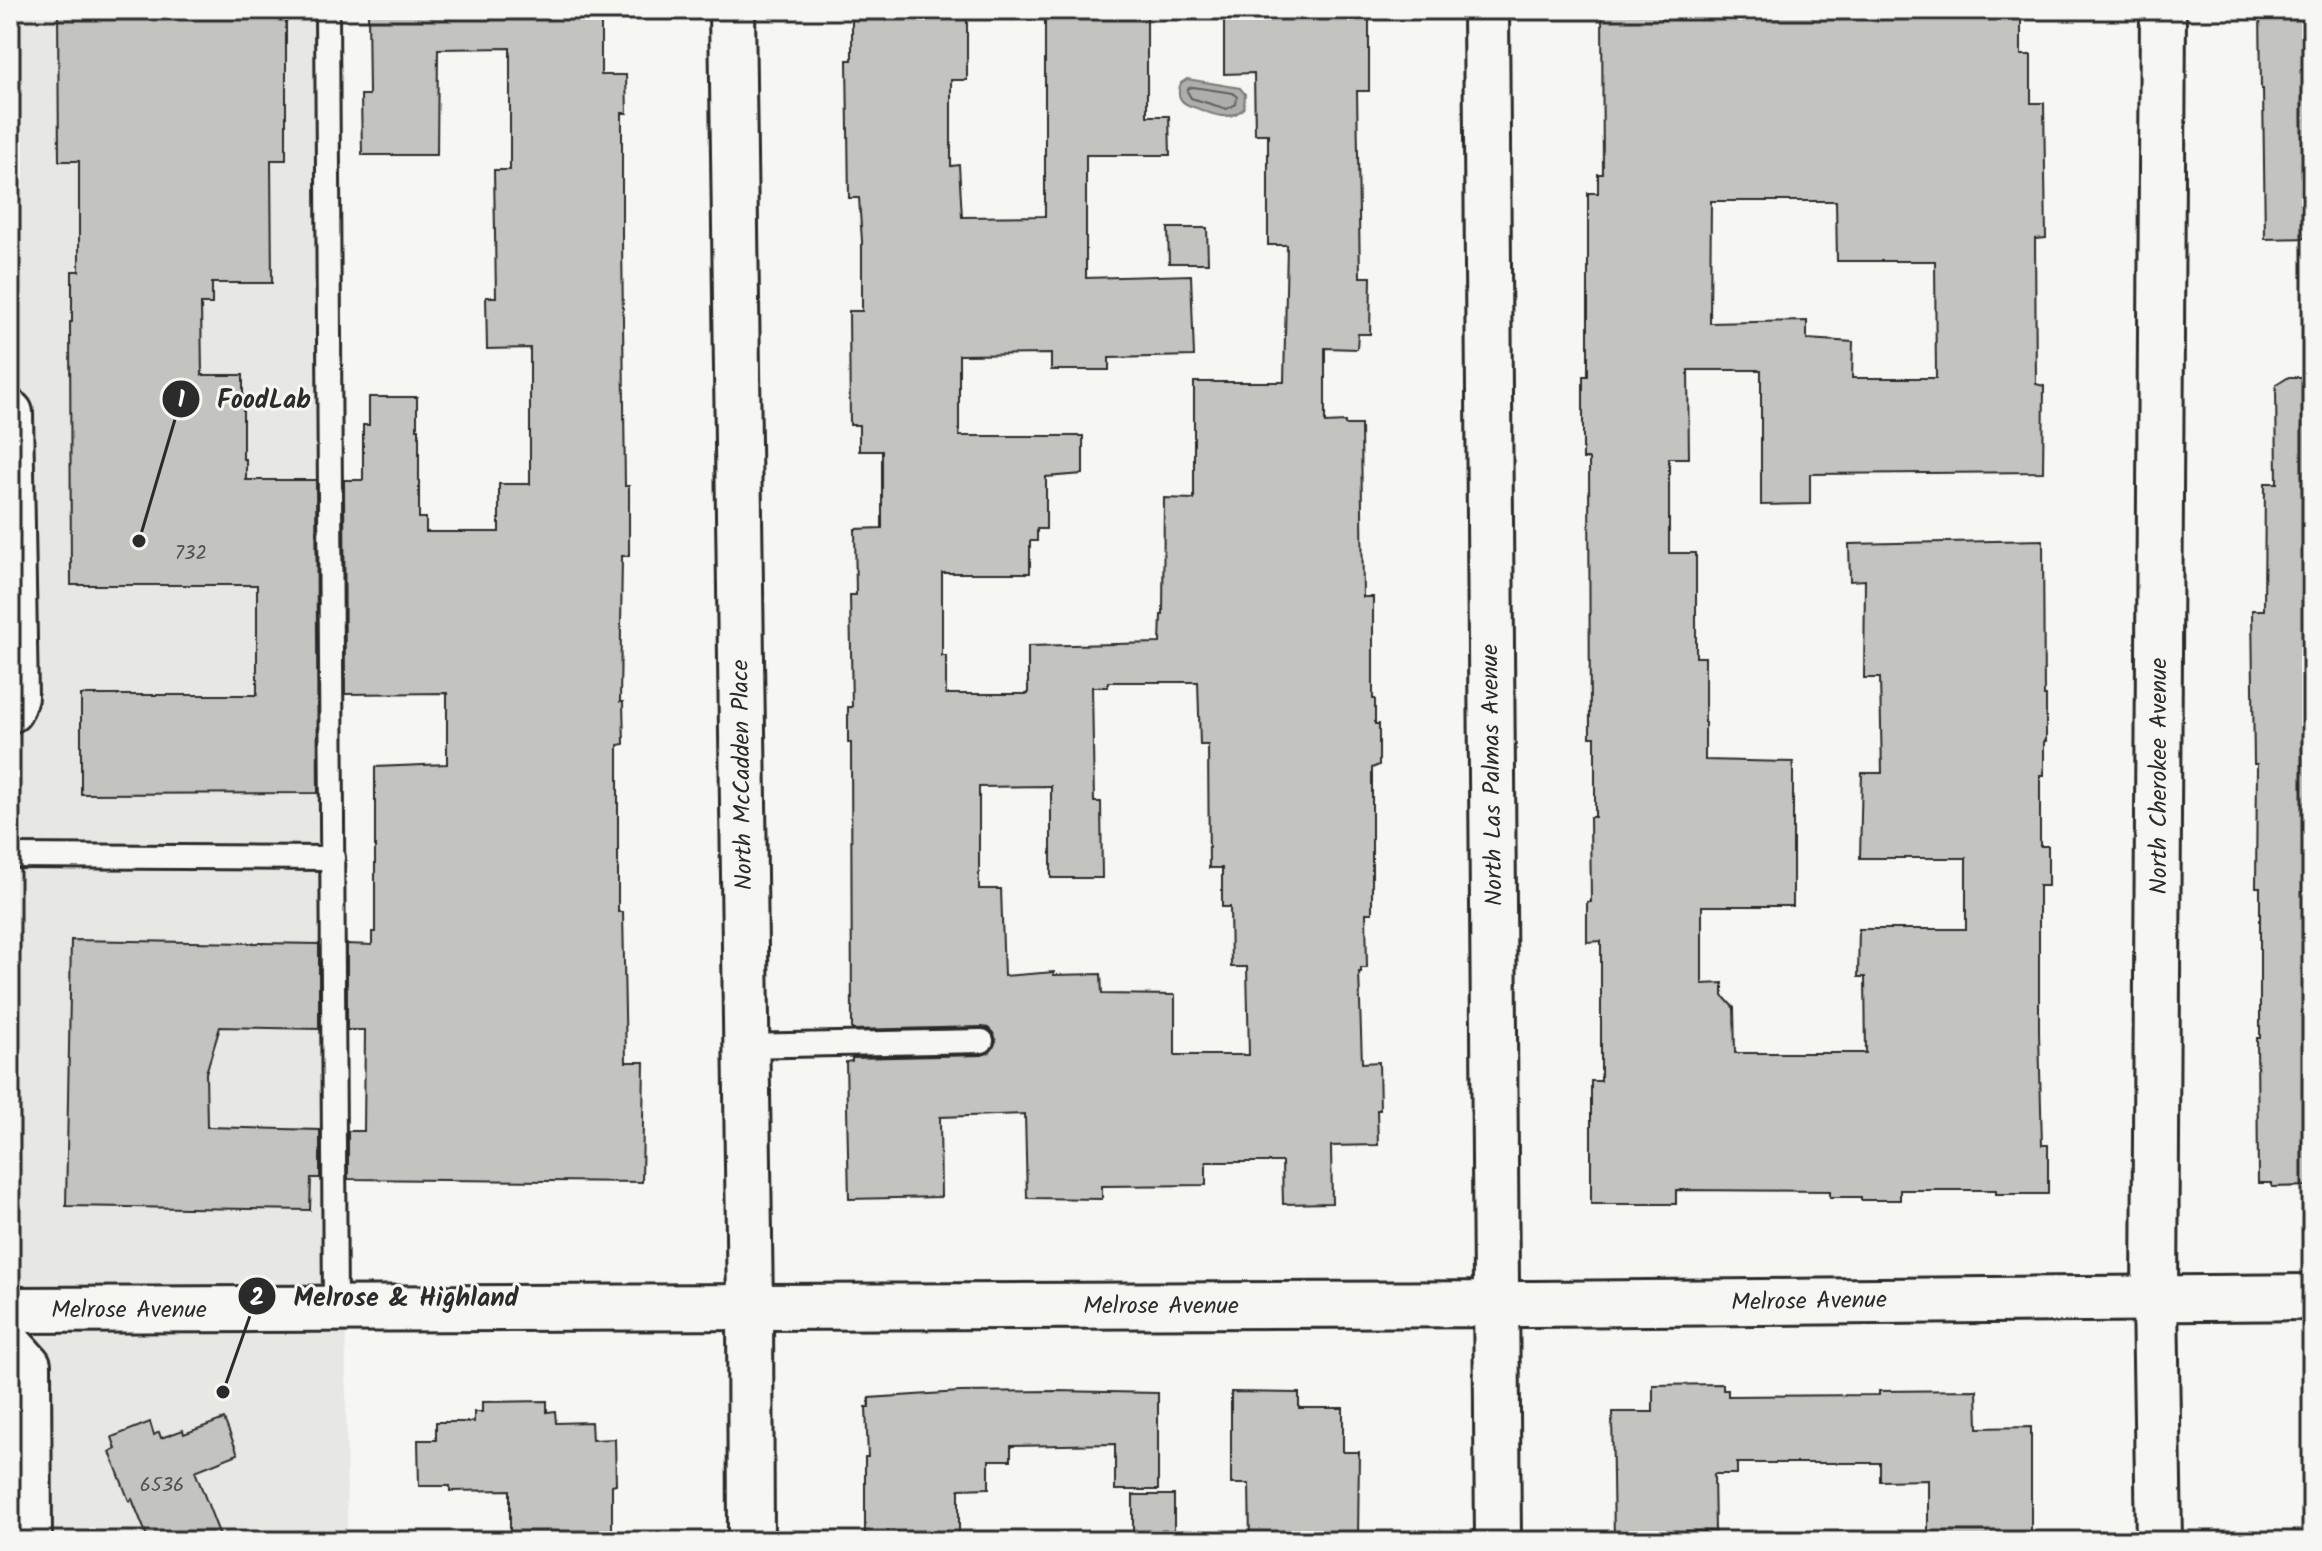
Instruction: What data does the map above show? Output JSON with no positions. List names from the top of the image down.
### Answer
{
  "streets": {
    "street": [
      "North McCadden Place",
      "North Las Palmas Avenue",
      "North Cherokee Avenue",
      "Melrose Avenue"
    ]
  },
  "crossings": [
    ["North McCadden Place", "Melrose Avenue"],
    ["North Las Palmas Avenue", "Melrose Avenue"],
    ["North Cherokee Avenue", "Melrose Avenue"]
  ],
  "places": ["FoodLab", "Melrose & Highland"],
  "house_numbers": ["732", "6536"]
}
